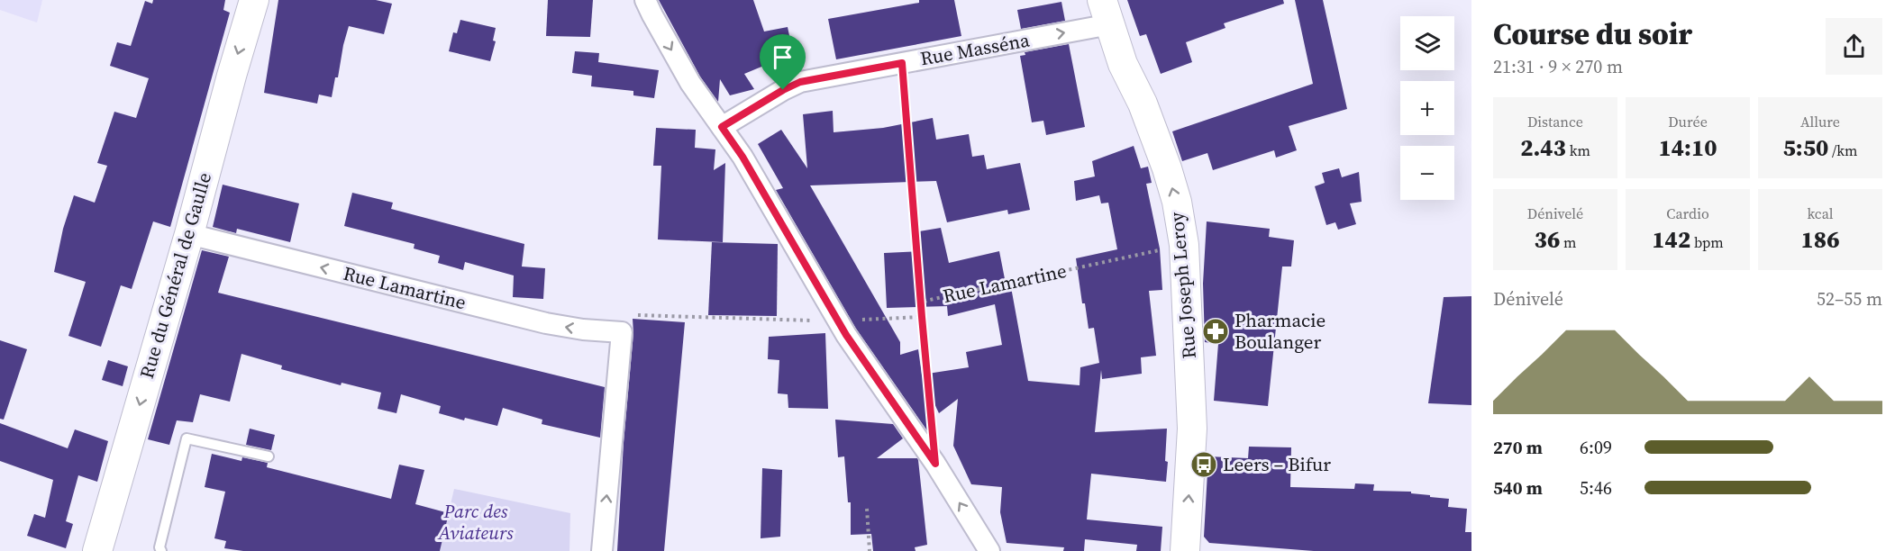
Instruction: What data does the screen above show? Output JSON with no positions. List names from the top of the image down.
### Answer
{
  "streets": {
    "street": [
      "Rue Masséna",
      "Rue du Général de Gaulle",
      "Rue Lamartine",
      "Rue Joseph Leroy"
    ]
  },
  "crossings": [
    ["Rue Masséna", "Rue Joseph Leroy"],
    ["Rue du Général de Gaulle", "Rue Lamartine"],
    ["Rue Lamartine", "Rue Joseph Leroy"]
  ],
  "one_way": [
    "Rue Masséna",
    "Rue du Général de Gaulle",
    "Rue Lamartine",
    "Rue Joseph Leroy"
  ],
  "parks": ["Parc des Aviateurs"],
  "places": {
    "pharmacy": ["Pharmacie Boulanger"],
    "bus stop": ["Leers – Bifur"]
  },
  "page": {
    "heading": ["Course du soir", "21:31 · 9 × 270 m"],
    "map_buttons": ["+", "−"],
    "stats": [
      ["Distance", "2.43 km"],
      ["Durée", "14:10"],
      ["Allure", "5:50 /km"],
      ["Dénivelé", "36 m"],
      ["Cardio", "142 bpm"],
      ["kcal", "186"]
    ],
    "chart": ["Dénivelé", "52–55 m"],
    "list": [
      {
        "name": "270 m",
        "note": "6:09"
      },
      {
        "name": "540 m",
        "note": "5:46"
      }
    ]
  }
}
